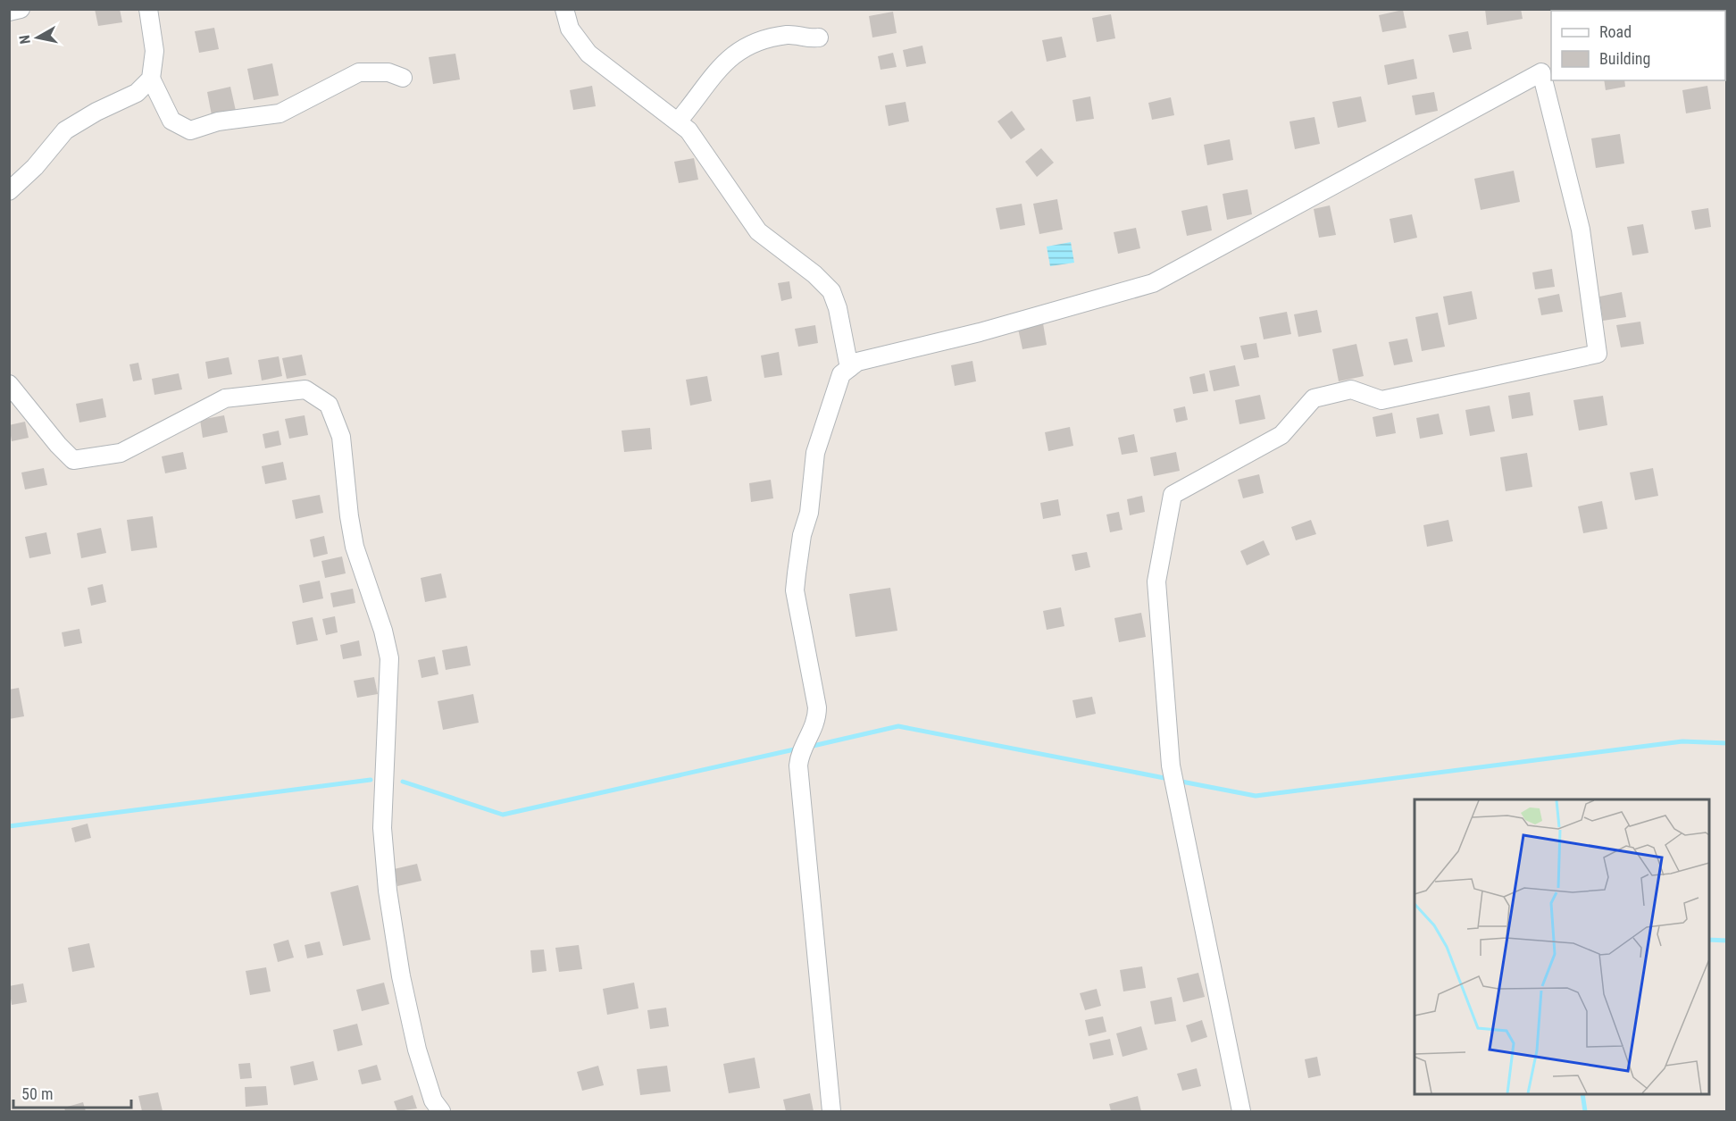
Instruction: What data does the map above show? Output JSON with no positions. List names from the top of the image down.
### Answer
{
  "legend": ["Road", "Building"],
  "scale_bar": "50 m",
  "north": "left"
}
